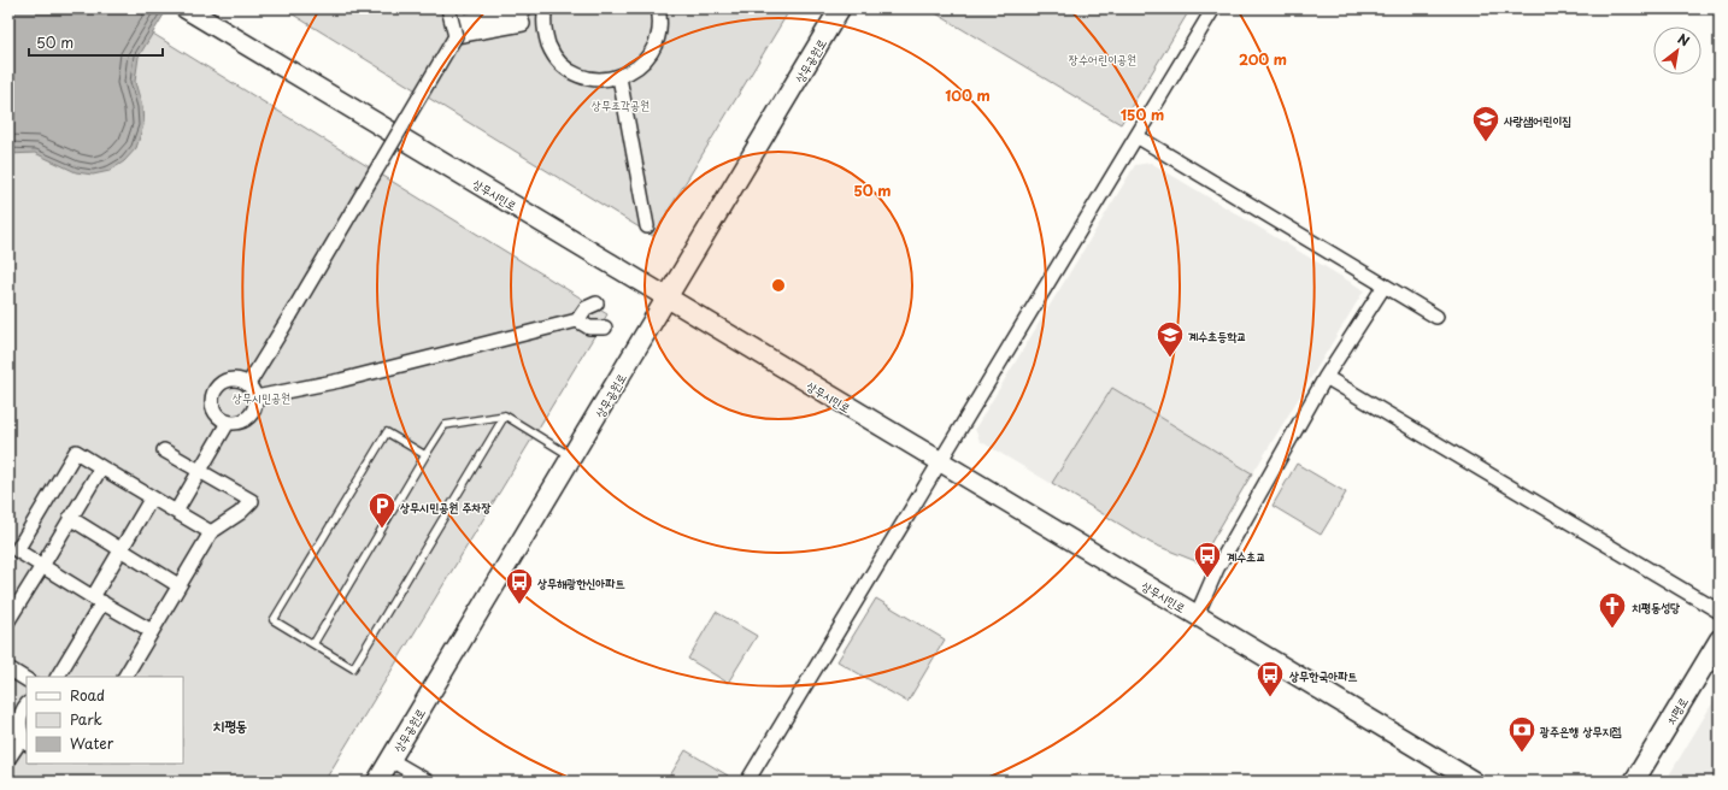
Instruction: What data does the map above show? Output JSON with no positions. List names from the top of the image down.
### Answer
{
  "streets": {
    "street": ["상무공원로", "상무시민로", "치평로"]
  },
  "crossings": [
    ["상무공원로", "상무시민로"]
  ],
  "districts": ["치평동"],
  "parks": ["장수어린이공원", "상무조각공원", "상무시민공원"],
  "places": {
    "school or university": ["사랑샘어린이집", "계수초등학교"],
    "parking": ["상무시민공원 주차장"],
    "bus stop": ["계수초교", "상무해광한신아파트", "상무한국아파트"],
    "church": ["치평동성당"],
    "bank": ["광주은행 상무지점"]
  },
  "legend": ["Road", "Park", "Water"],
  "scale_bar": "50 m",
  "north": "top right",
  "rings": [
    "200 m",
    "100 m",
    "150 m",
    "50 m"
  ]
}
